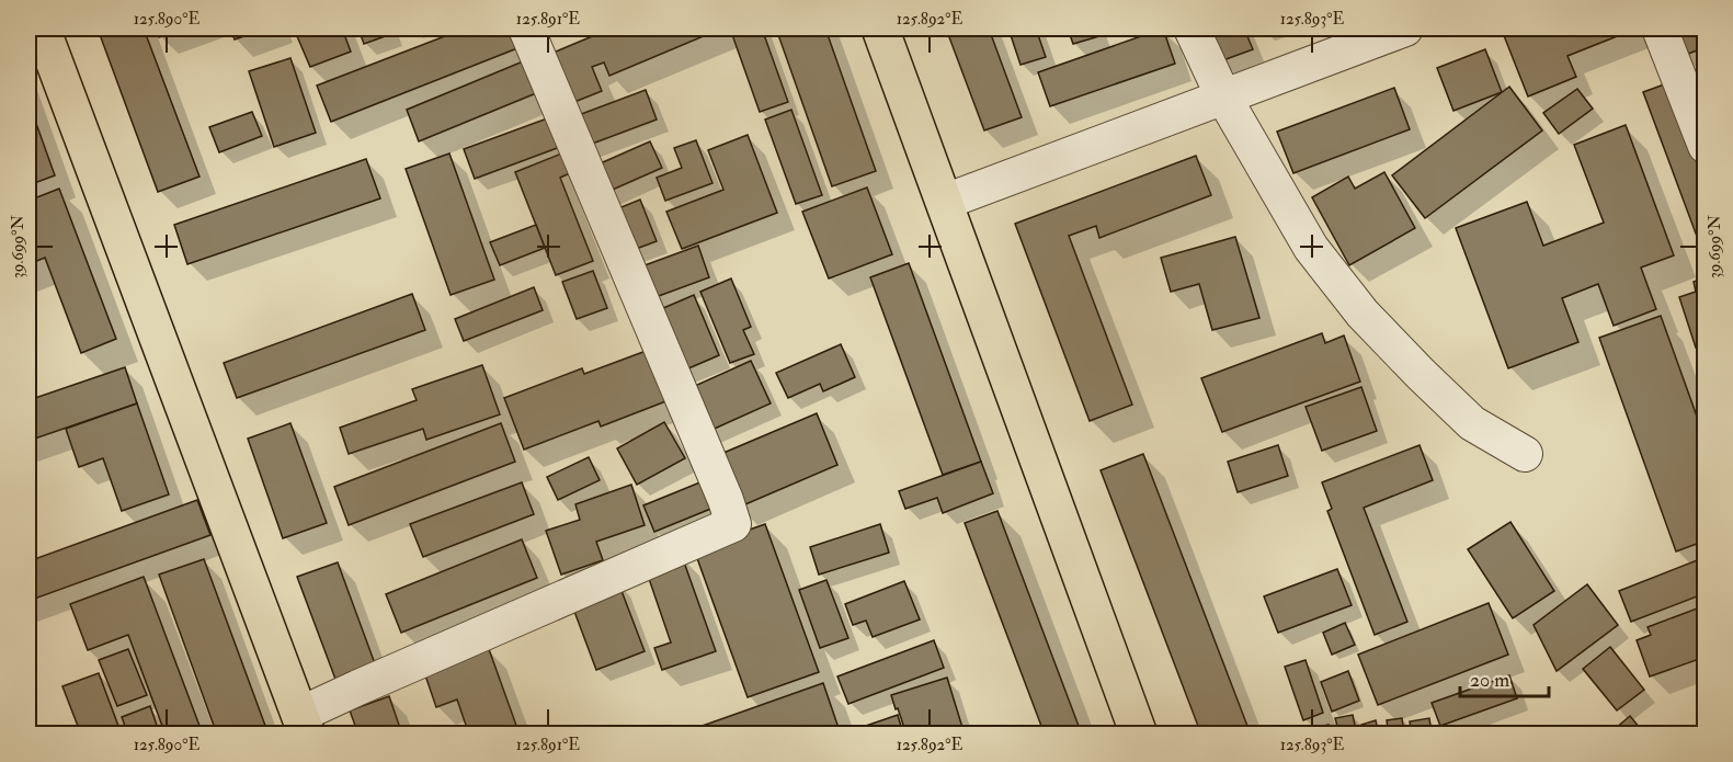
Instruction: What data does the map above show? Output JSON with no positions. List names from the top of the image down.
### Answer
{
  "scale_bar": "20 m",
  "coordinates": [
    "125.890°E",
    "125.891°E",
    "125.892°E",
    "125.893°E",
    "39.699°N"
  ]
}
